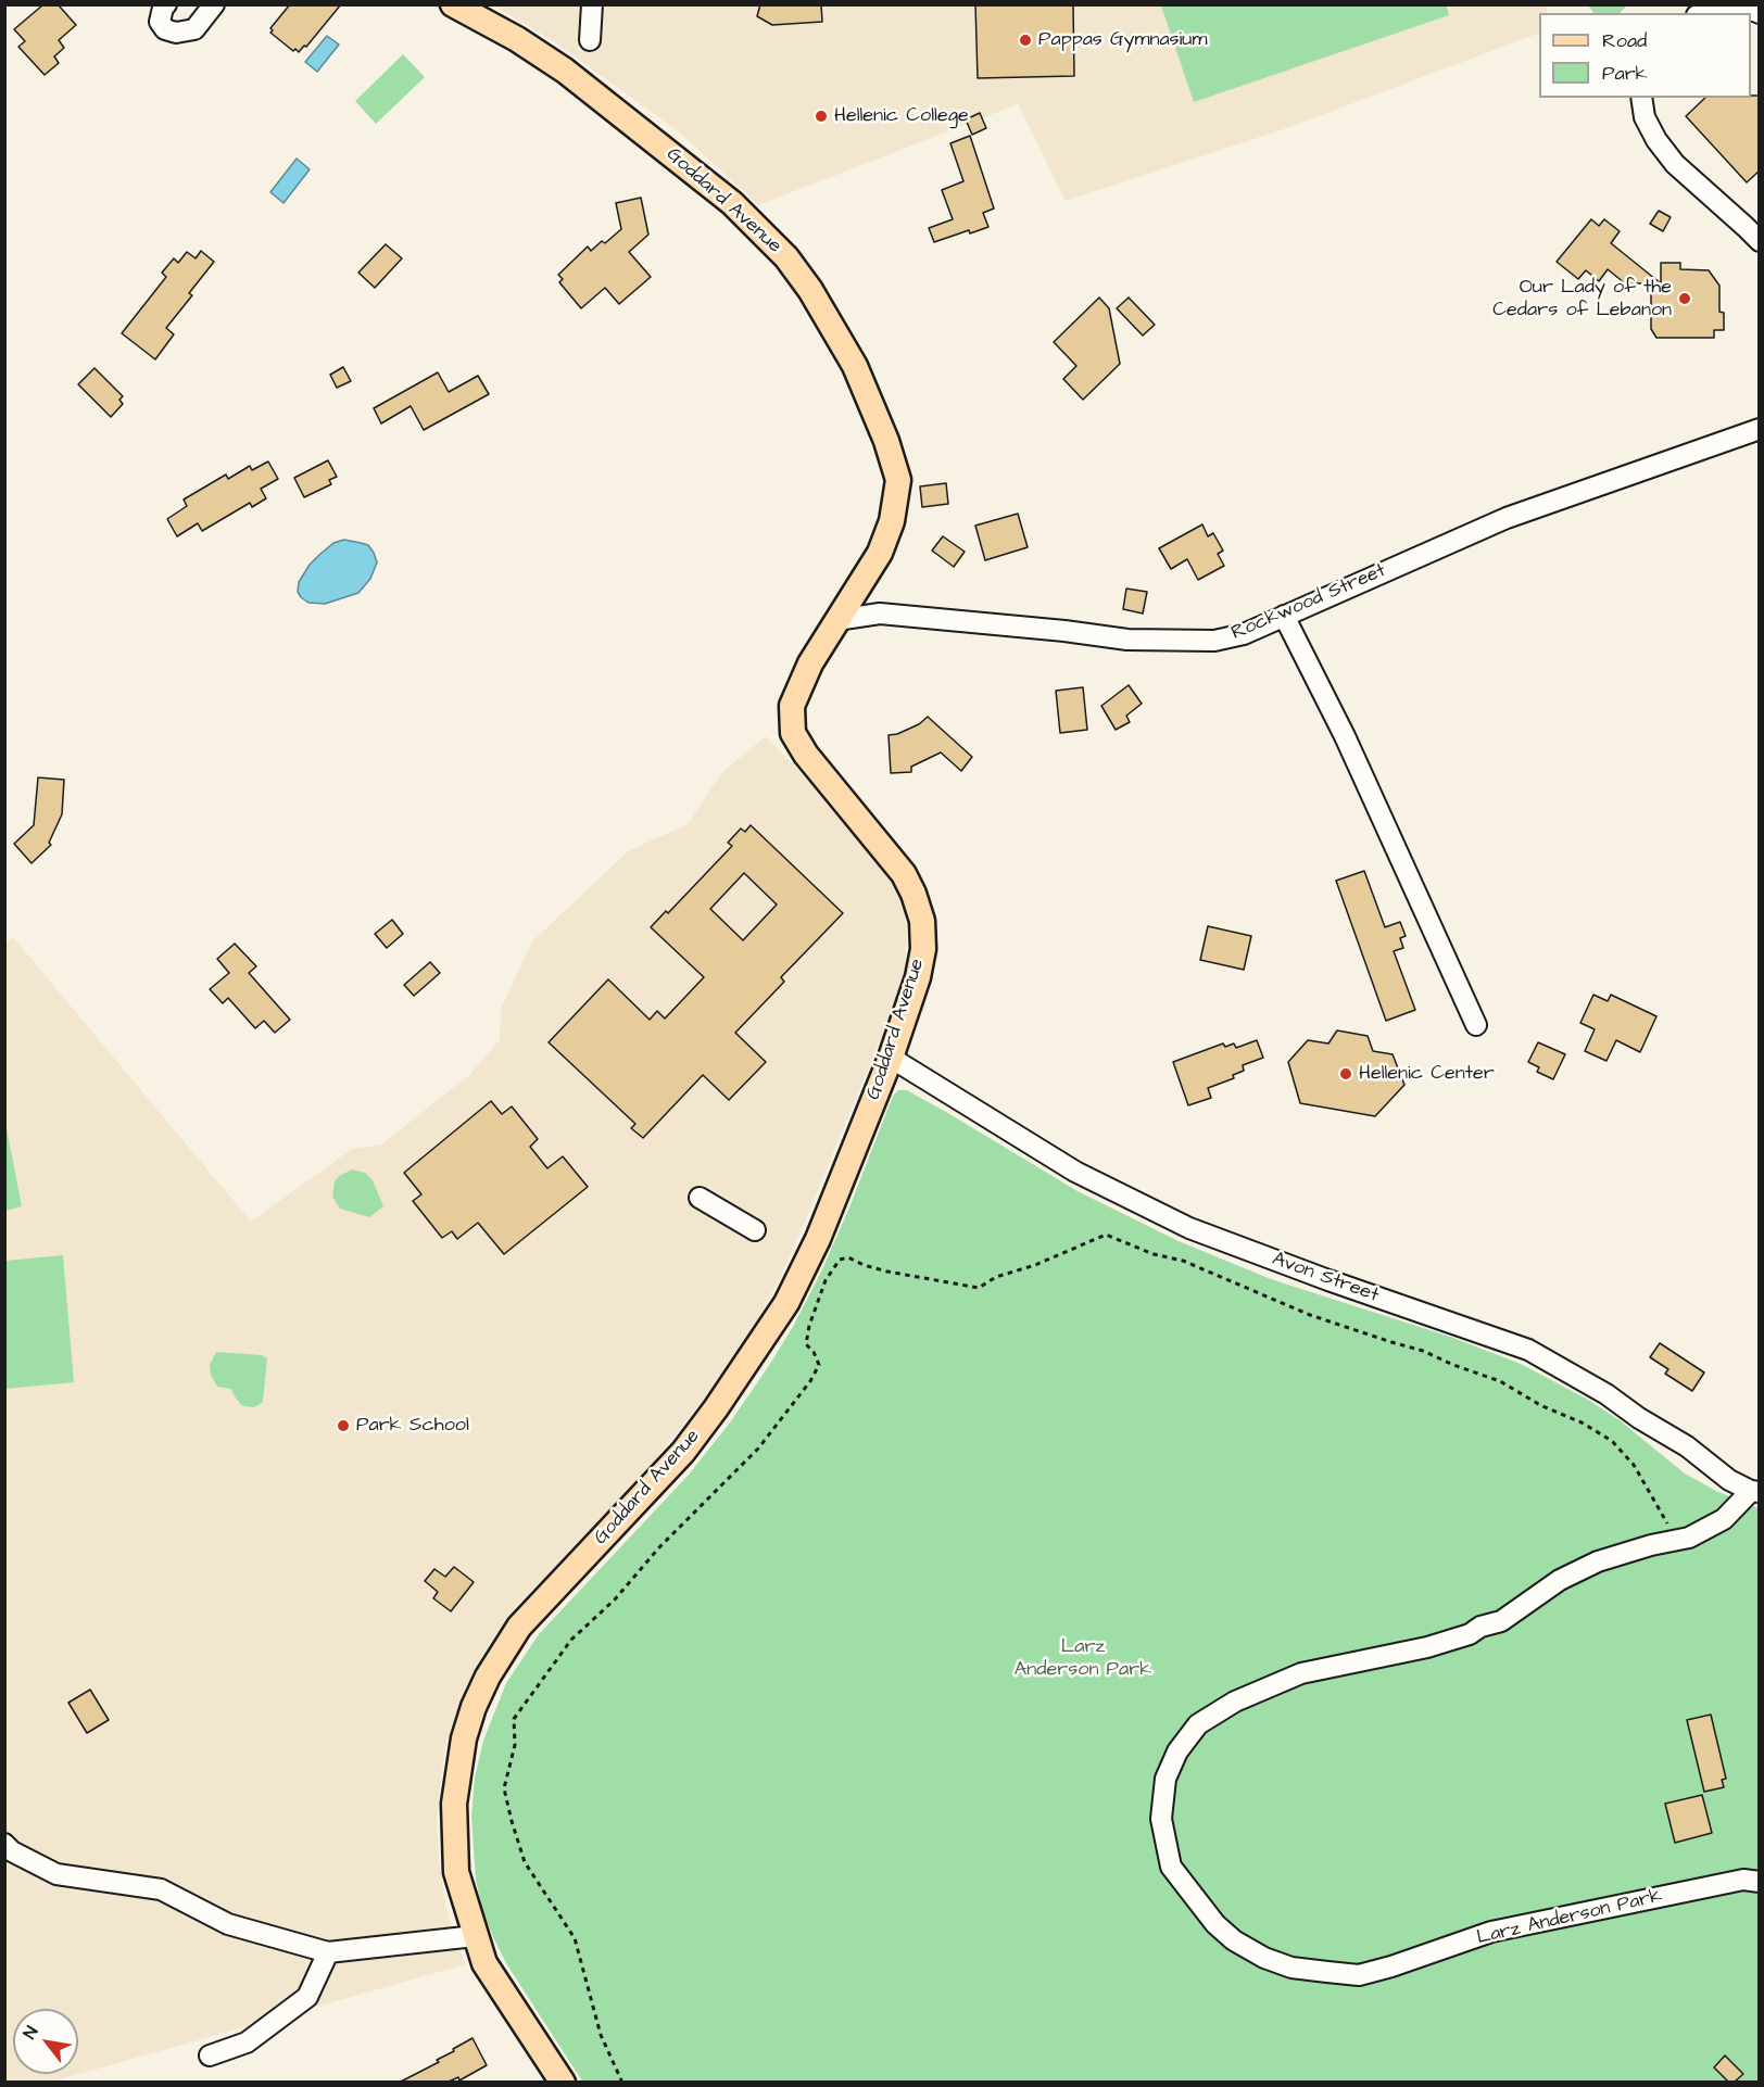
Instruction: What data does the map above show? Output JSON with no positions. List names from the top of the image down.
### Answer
{
  "streets": {
    "main road": ["Goddard Avenue"],
    "street": ["Rockwood Street", "Avon Street", "Larz Anderson Park"]
  },
  "crossings": [
    ["Goddard Avenue", "Rockwood Street"],
    ["Goddard Avenue", "Avon Street"],
    ["Avon Street", "Larz Anderson Park"]
  ],
  "parks": ["Larz Anderson Park"],
  "places": [
    "Pappas Gymnasium",
    "Hellenic College",
    "Our Lady of the Cedars of Lebanon",
    "Hellenic Center",
    "Park School"
  ],
  "legend": ["Road", "Park"],
  "north": "top left"
}
